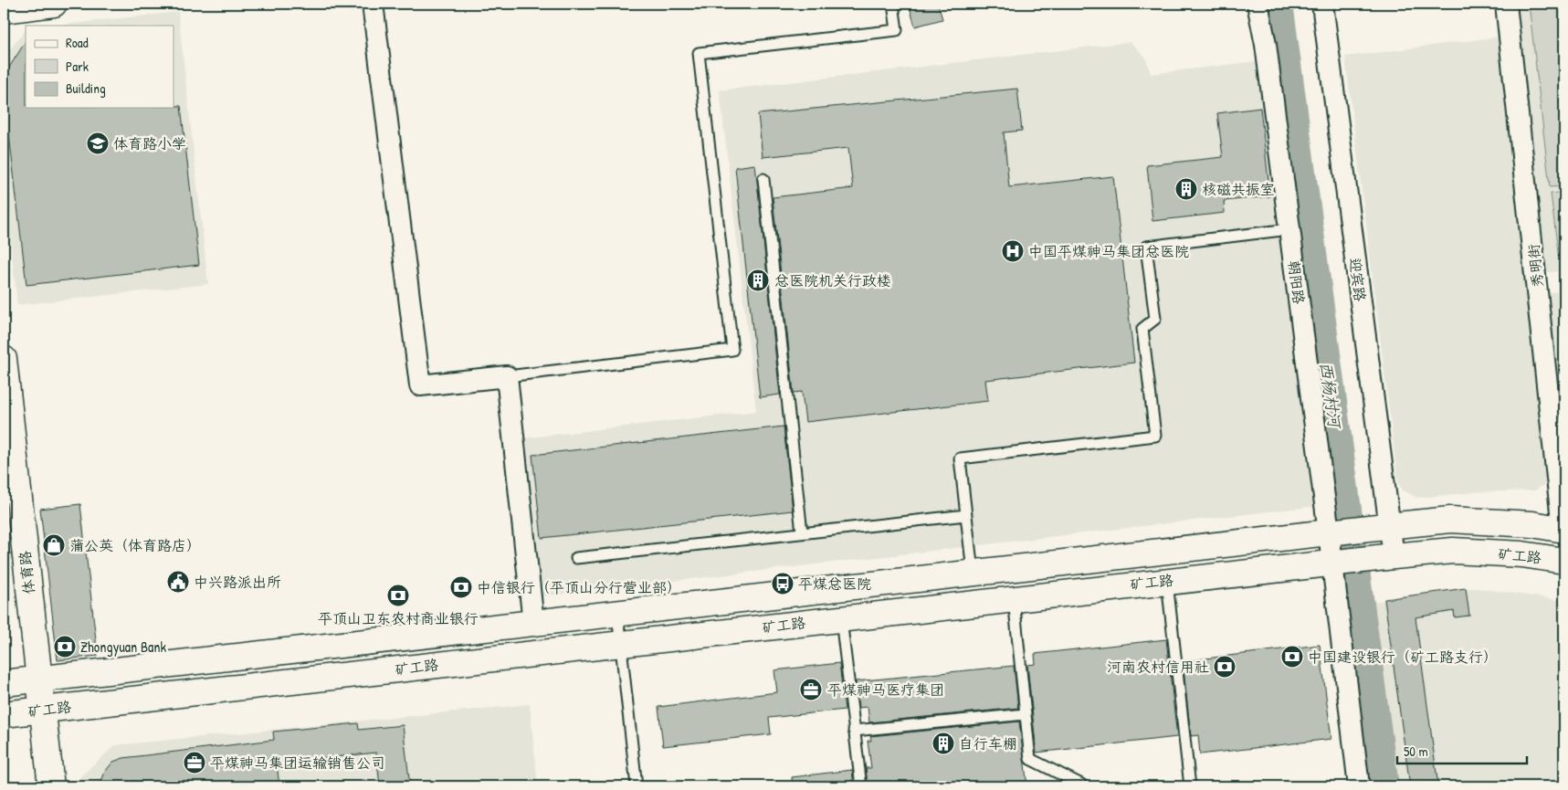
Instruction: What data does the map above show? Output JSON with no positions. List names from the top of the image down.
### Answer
{
  "streets": {
    "main road": ["矿工路", "体育路"],
    "street": ["秀明街", "迎宾路", "朝阳路"]
  },
  "crossings": [
    ["秀明街", "矿工路"],
    ["迎宾路", "矿工路"],
    ["朝阳路", "矿工路"],
    ["矿工路", "体育路"]
  ],
  "water": ["西杨村河"],
  "places": {
    "school or university": ["体育路小学"],
    "building": ["核磁共振室", "总医院机关行政楼", "自行车棚"],
    "hospital": ["中国平煤神马集团总医院"],
    "shop": ["蒲公英（体育路店）"],
    "public building": ["中兴路派出所"],
    "bus stop": ["平煤总医院"],
    "bank": [
      "中信银行（平顶山分行营业部）",
      "平顶山卫东农村商业银行",
      "Zhongyuan Bank",
      "中国建设银行（矿工路支行）",
      "河南农村信用社"
    ],
    "office": ["平煤神马医疗集团", "平煤神马集团运输销售公司"]
  },
  "legend": ["Road", "Park", "Building"],
  "scale_bar": "50 m"
}
